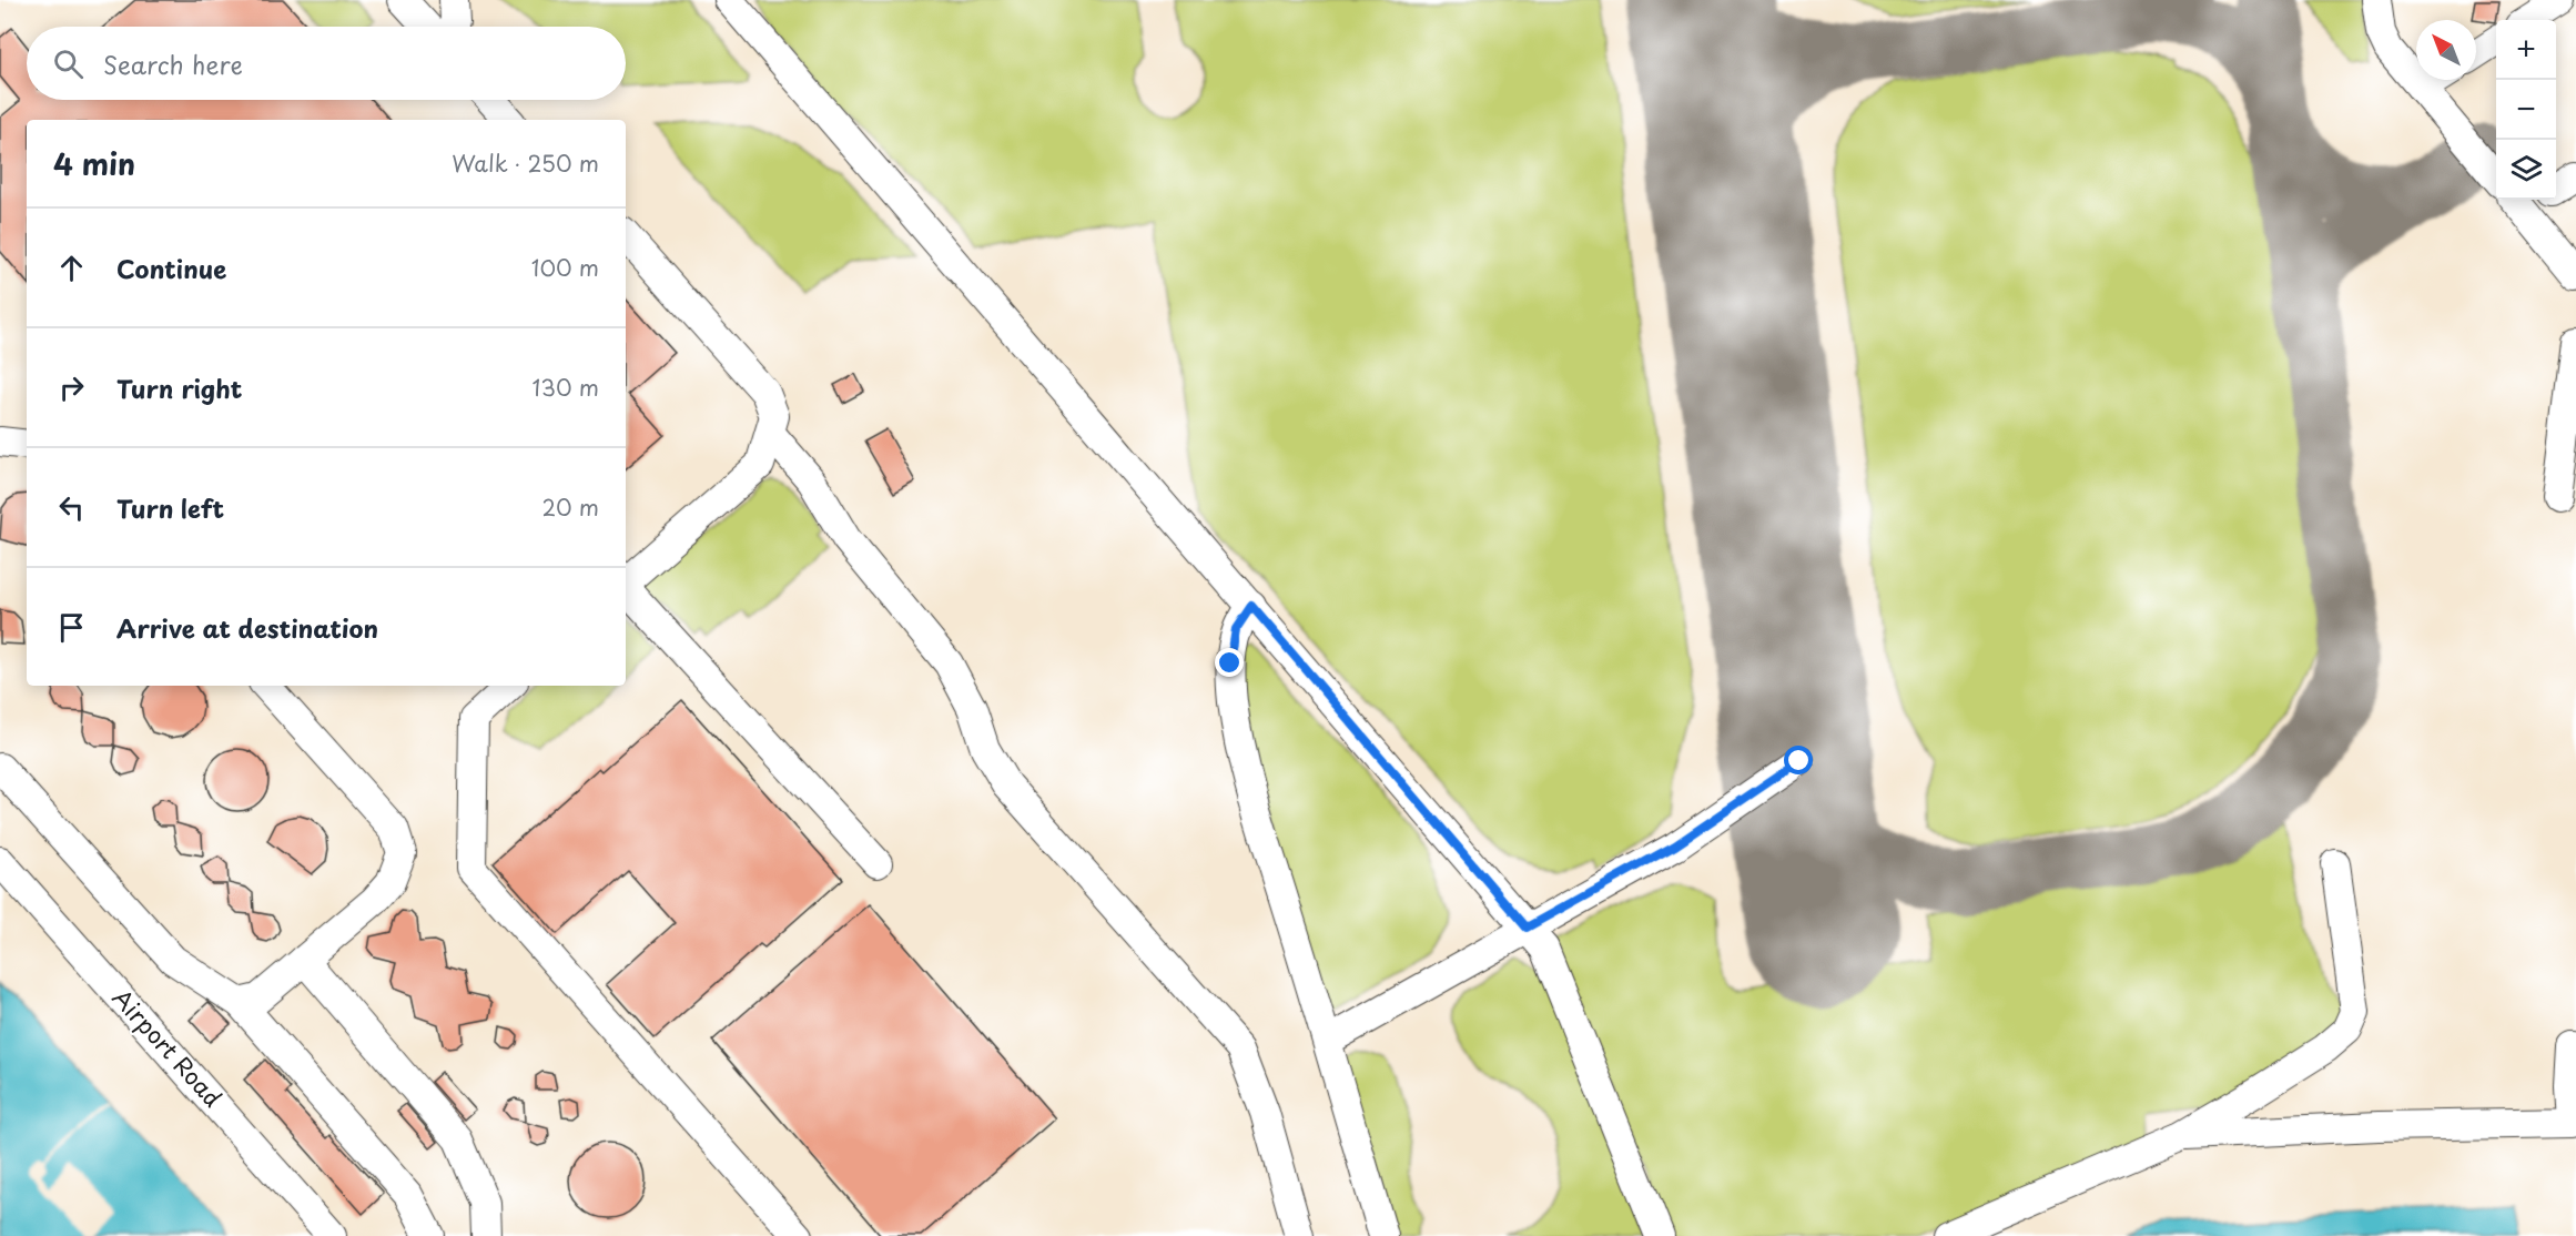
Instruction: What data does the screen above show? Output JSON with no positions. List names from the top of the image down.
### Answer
{
  "streets": {
    "street": ["Airport Road"]
  },
  "north": "top left",
  "page": {
    "map_buttons": ["+", "−"],
    "search": "Search here",
    "heading": ["4 min", "Walk · 250 m"],
    "list": [
      ["Continue", "100 m"],
      ["Turn right", "130 m"],
      ["Turn left", "20 m"],
      "Arrive at destination"
    ]
  }
}
